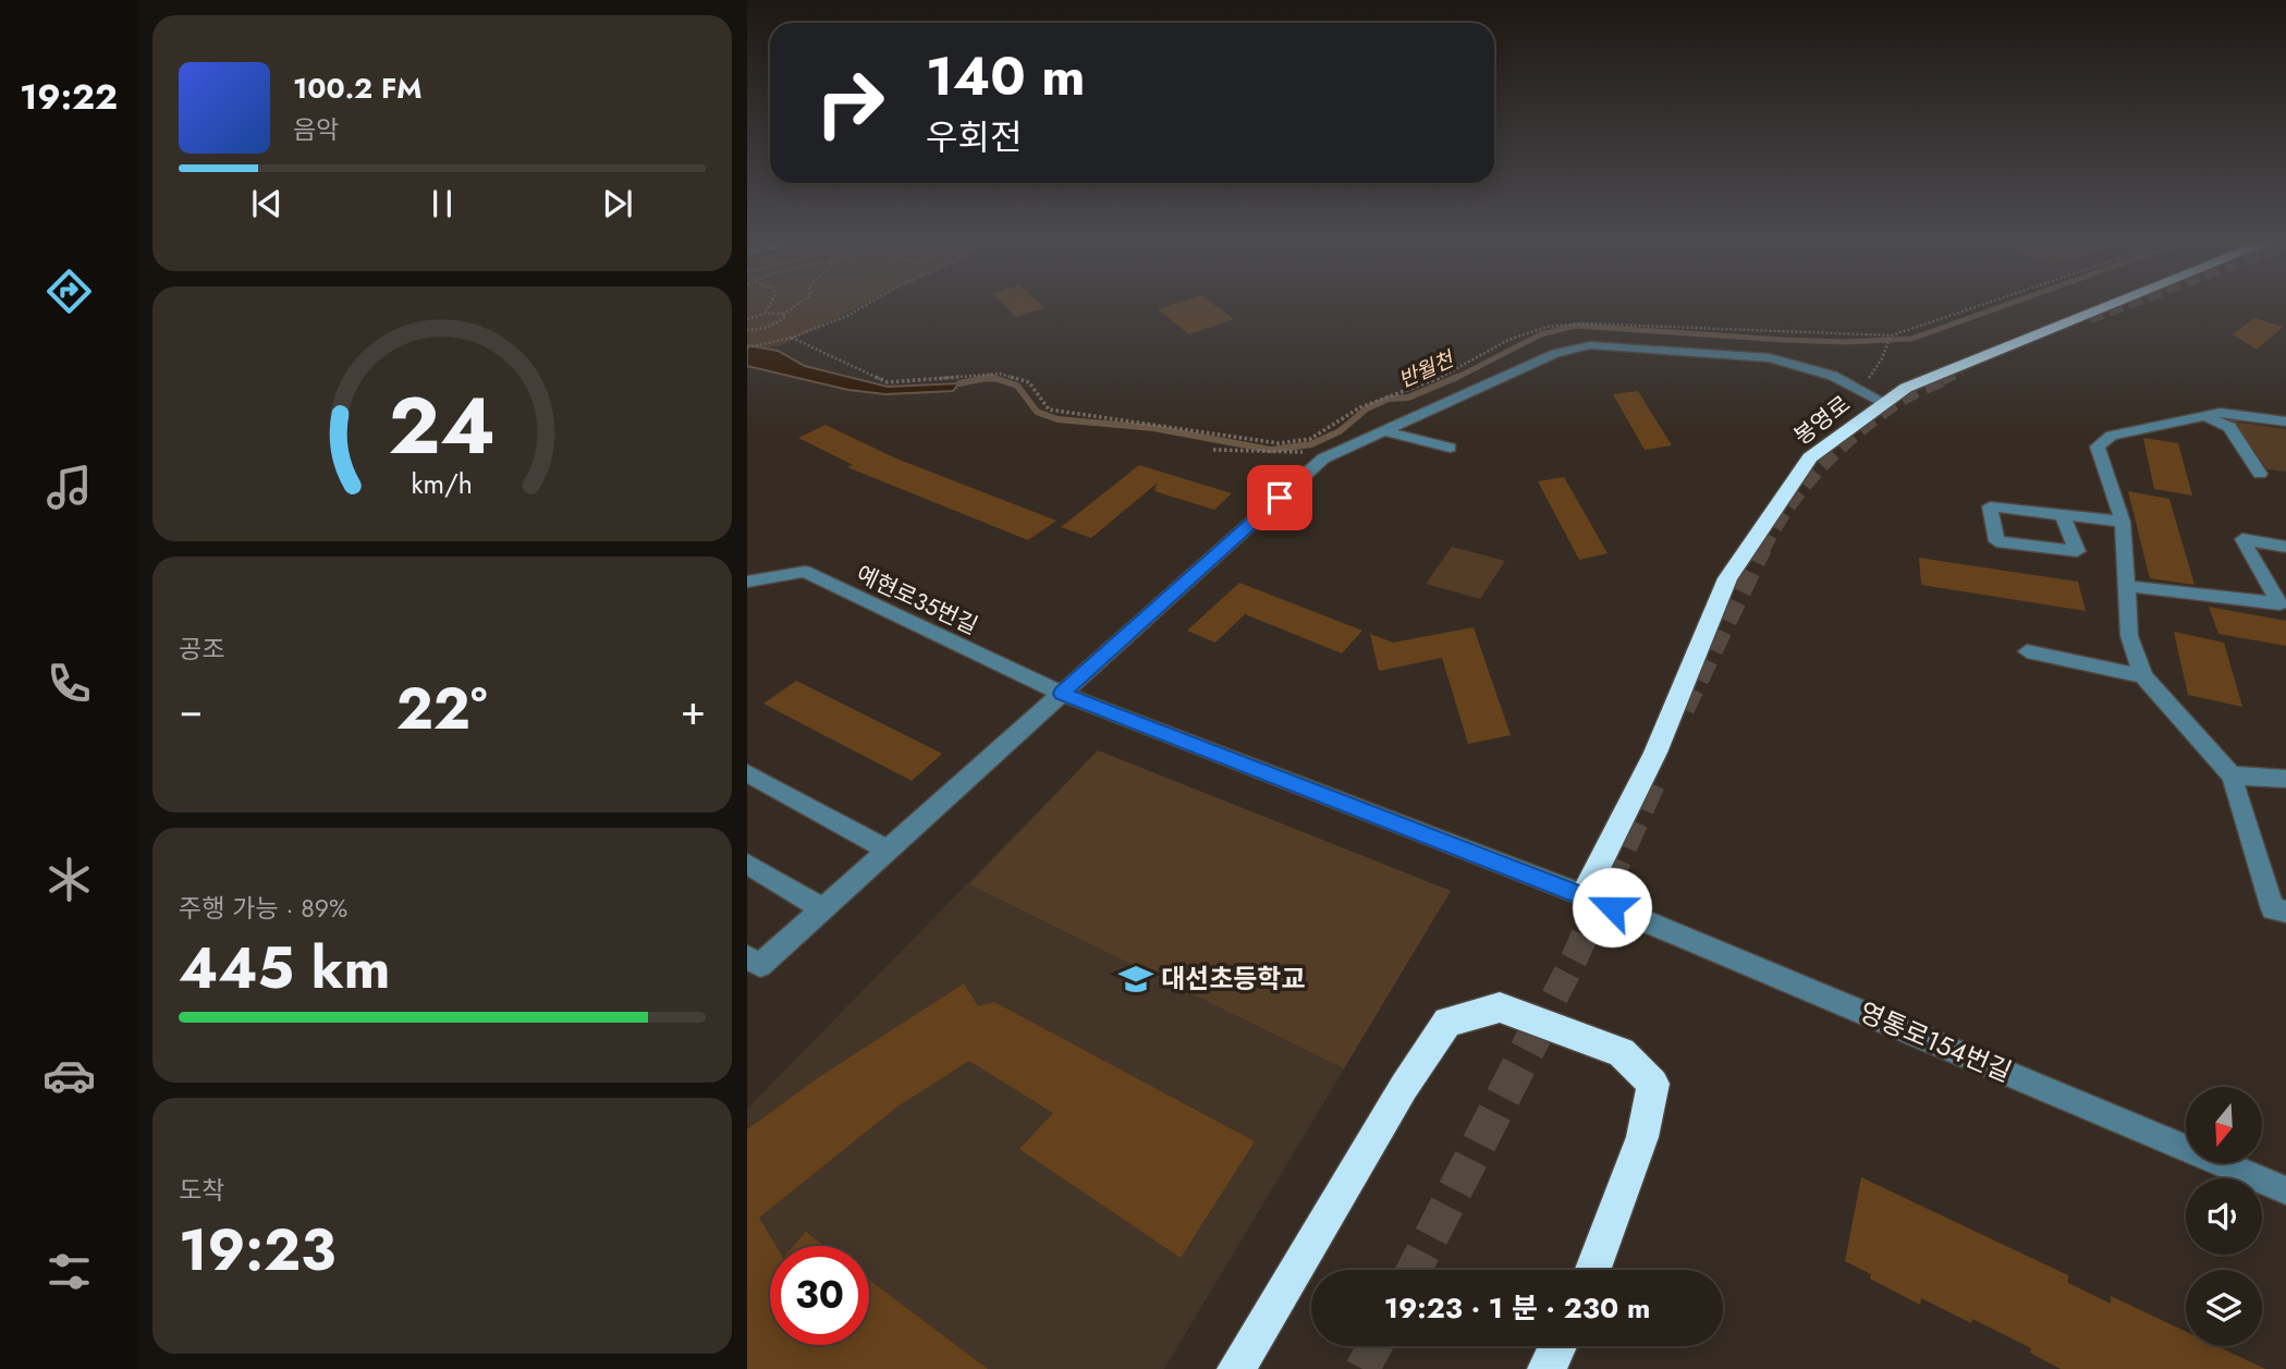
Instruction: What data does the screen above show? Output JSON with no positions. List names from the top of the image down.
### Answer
{
  "streets": {
    "highway": ["봉영로"],
    "street": ["예현로35번길", "영통로154번길"]
  },
  "crossings": [
    ["봉영로", "예현로35번길"],
    ["봉영로", "영통로154번길"],
    ["예현로35번길", "영통로154번길"]
  ],
  "water": ["반월천"],
  "places": {
    "school or university": ["대선초등학교"]
  },
  "north": "bottom",
  "page": {
    "tabs": "19:22",
    "turn": ["140 m", "우회전"],
    "song": ["100.2 FM", "음악"],
    "tile": [
      "공조",
      ["주행 가능 · 89%", "445 km"],
      ["도착", "19:23"]
    ],
    "heat": ["−", "22°", "+"],
    "limit": "30",
    "trip": "19:23 · 1 분 · 230 m",
    "gauge": ["24", "km/h"]
  }
}
